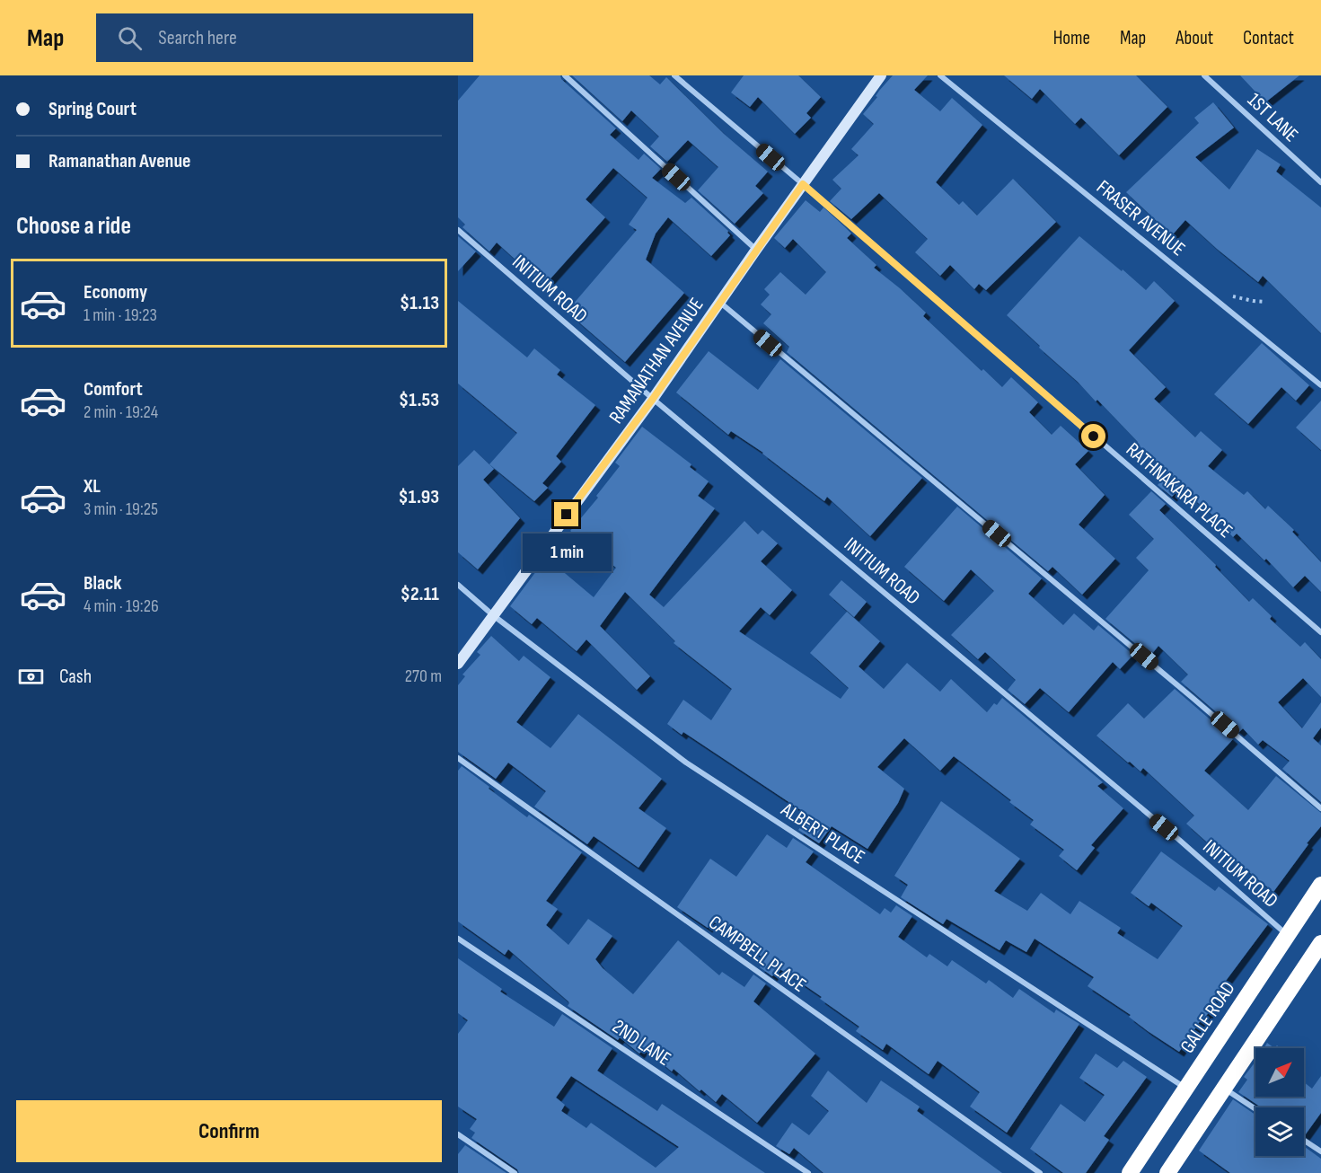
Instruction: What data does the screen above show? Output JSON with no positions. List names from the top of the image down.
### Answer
{
  "streets": {
    "highway": ["GALLE ROAD"],
    "street": [
      "1ST LANE",
      "FRASER AVENUE",
      "INITIUM ROAD",
      "RAMANATHAN AVENUE",
      "RATHNAKARA PLACE",
      "ALBERT PLACE",
      "CAMPBELL PLACE",
      "2ND LANE"
    ]
  },
  "crossings": [
    ["INITIUM ROAD", "RAMANATHAN AVENUE"],
    ["INITIUM ROAD", "GALLE ROAD"],
    ["RAMANATHAN AVENUE", "RATHNAKARA PLACE"],
    ["RAMANATHAN AVENUE", "ALBERT PLACE"],
    ["ALBERT PLACE", "GALLE ROAD"]
  ],
  "north": "top right",
  "page": {
    "header": "Map",
    "search": "Search here",
    "nav": [
      "Home",
      "Map",
      "About",
      "Contact"
    ],
    "banner": ["Spring Court", "Ramanathan Avenue"],
    "heading": "Choose a ride",
    "list": [
      {
        "name": "Economy",
        "note": "1 min · 19:23",
        "value": "$1.13"
      },
      {
        "name": "Comfort",
        "note": "2 min · 19:24",
        "value": "$1.53"
      },
      {
        "name": "XL",
        "note": "3 min · 19:25",
        "value": "$1.93"
      },
      {
        "name": "Black",
        "note": "4 min · 19:26",
        "value": "$2.11"
      }
    ],
    "bubble": "1 min",
    "pay": ["Cash", "270 m"],
    "buttons": "Confirm"
  }
}
